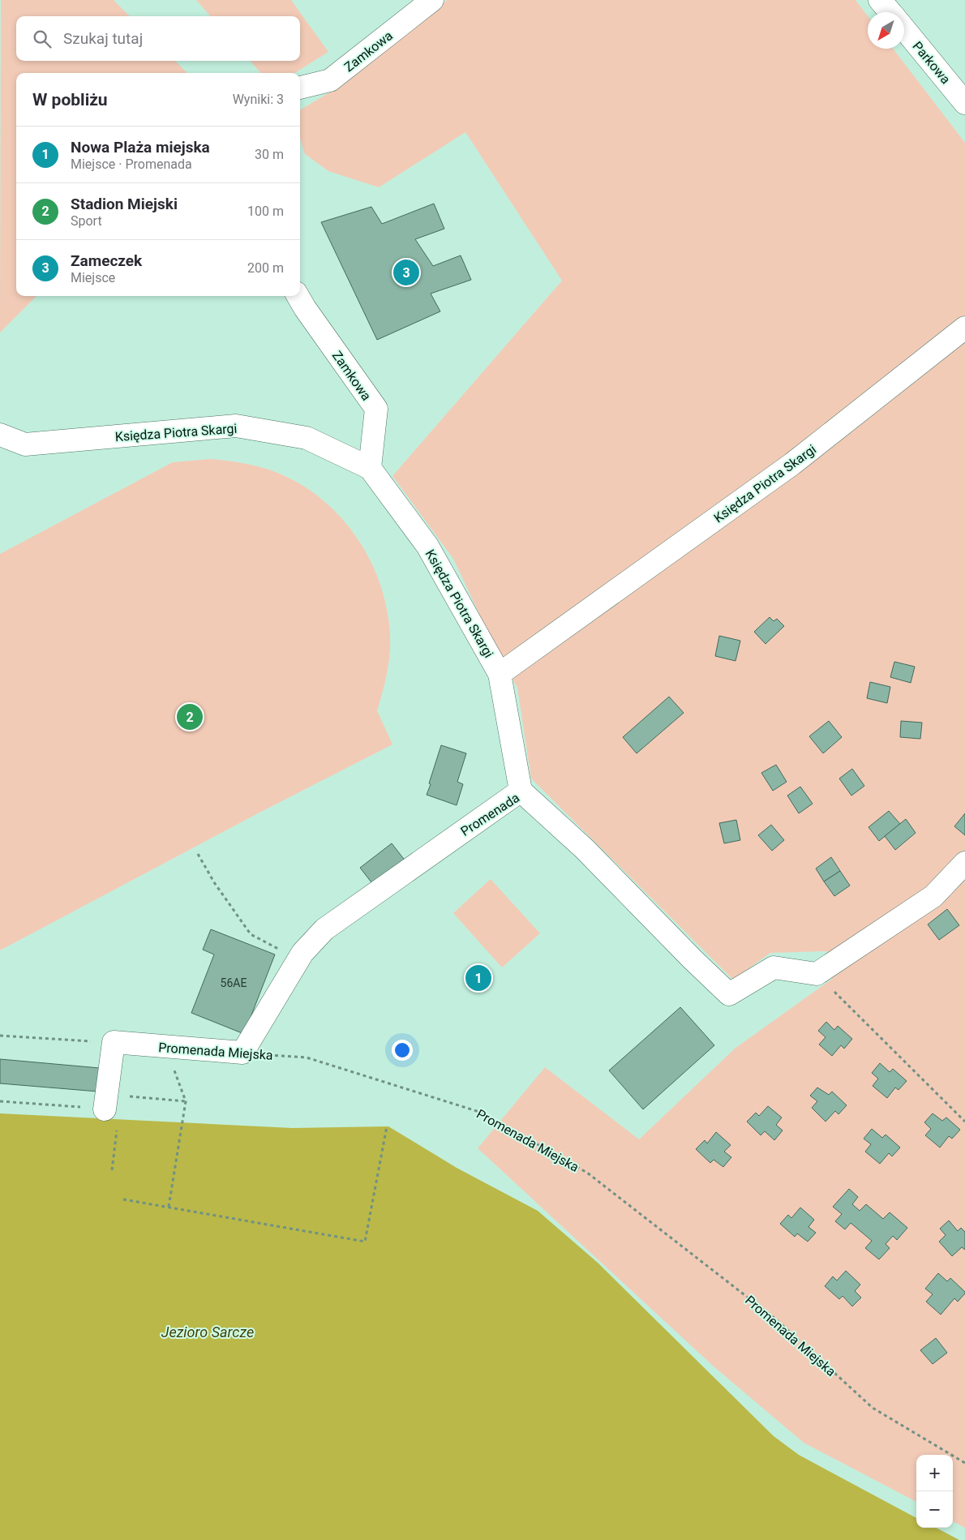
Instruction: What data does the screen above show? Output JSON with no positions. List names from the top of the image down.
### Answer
{
  "streets": {
    "street": [
      "Zamkowa",
      "Parkowa",
      "Księdza Piotra Skargi",
      "Promenada",
      "Promenada Miejska"
    ]
  },
  "crossings": [
    ["Zamkowa", "Księdza Piotra Skargi"],
    ["Księdza Piotra Skargi", "Promenada"],
    ["Promenada", "Promenada Miejska"]
  ],
  "water": ["Jezioro Sarcze"],
  "house_numbers": ["56AE"],
  "north": "bottom left",
  "page": {
    "search": "Szukaj tutaj",
    "heading": ["W pobliżu", "Wyniki: 3"],
    "list": [
      {
        "mark": "1",
        "name": "Nowa Plaża miejska",
        "note": "Miejsce · Promenada",
        "value": "30 m"
      },
      {
        "mark": "2",
        "name": "Stadion Miejski",
        "note": "Sport",
        "value": "100 m"
      },
      {
        "mark": "3",
        "name": "Zameczek",
        "note": "Miejsce",
        "value": "200 m"
      }
    ],
    "pins": ["3", "2", "1"],
    "map_buttons": ["+", "−"]
  }
}
